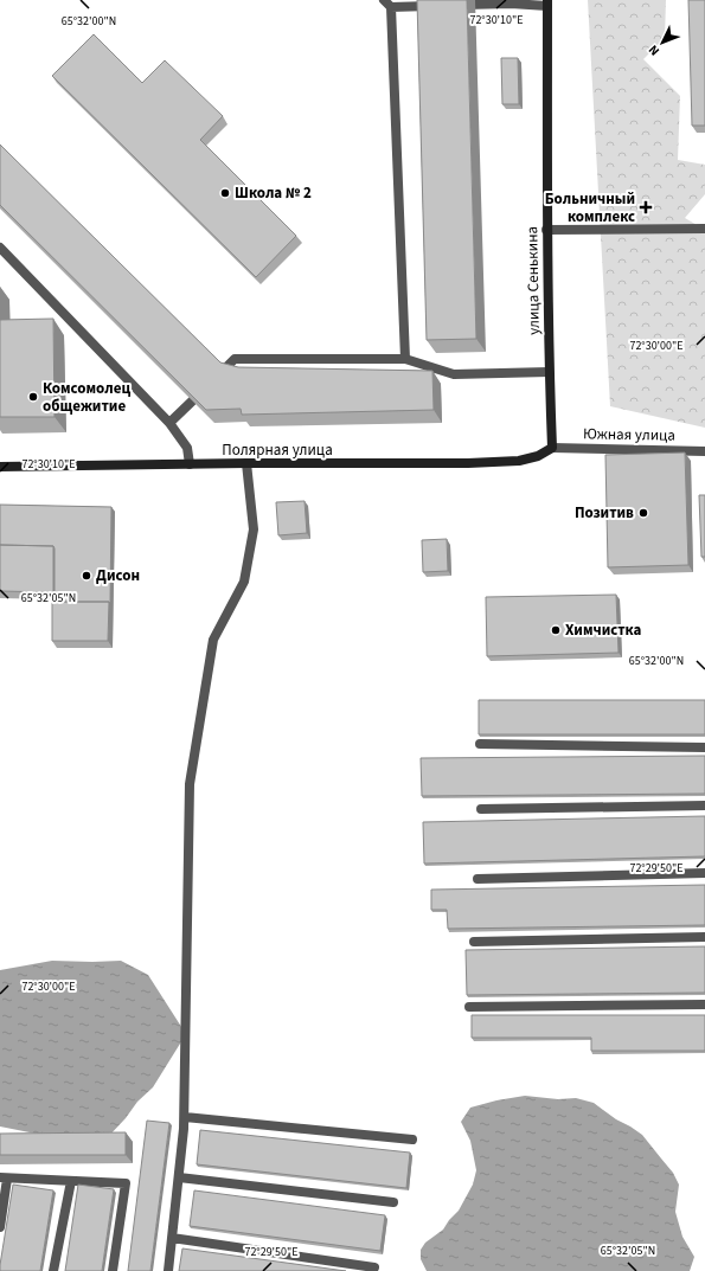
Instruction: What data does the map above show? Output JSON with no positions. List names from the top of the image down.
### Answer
{
  "streets": {
    "street": ["улица Сенькина", "Южная улица", "Полярная улица"]
  },
  "crossings": [
    ["улица Сенькина", "Южная улица"],
    ["улица Сенькина", "Полярная улица"],
    ["Южная улица", "Полярная улица"]
  ],
  "places": {
    "other": [
      "Школа № 2",
      "Комсомолец общежитие",
      "Позитив",
      "Дисон",
      "Химчистка"
    ],
    "health": ["Больничный комплекс"]
  },
  "north": "bottom left",
  "coordinates": [
    "72°30'10\"E",
    "65°32'00\"N",
    "72°30'00\"E",
    "65°32'05\"N",
    "72°29'50\"E"
  ]
}
